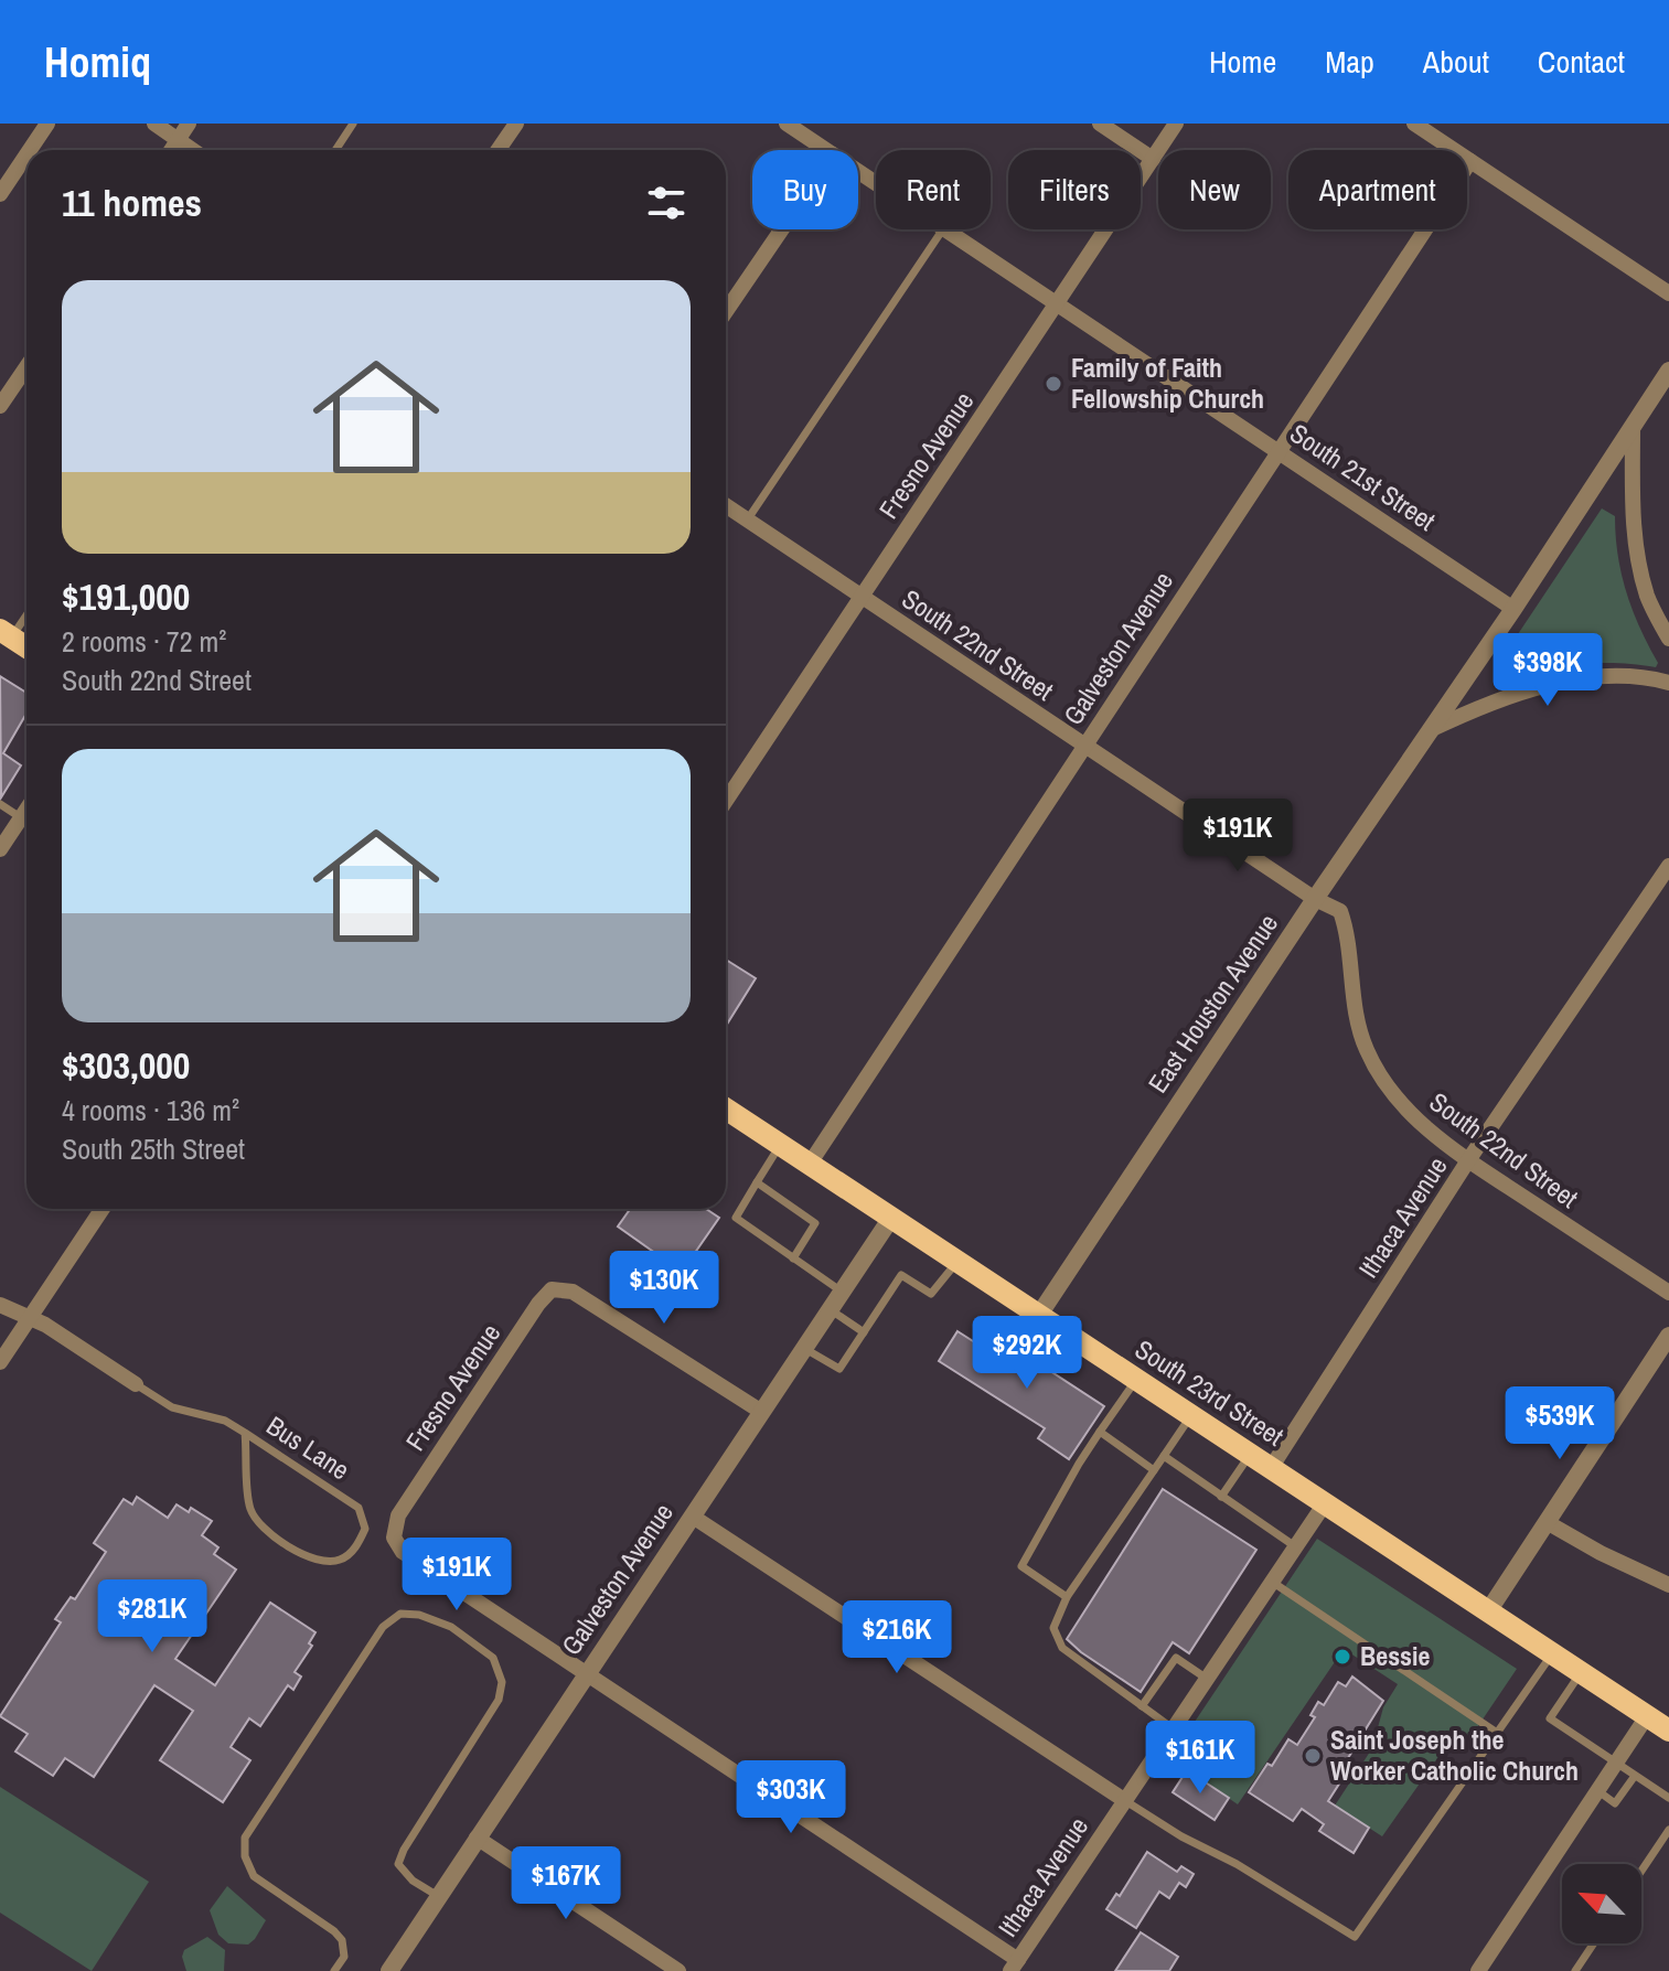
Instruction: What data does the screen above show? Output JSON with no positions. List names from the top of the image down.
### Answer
{
  "streets": {
    "main road": ["South 23rd Street"],
    "street": [
      "Fresno Avenue",
      "South 21st Street",
      "South 22nd Street",
      "Galveston Avenue",
      "East Houston Avenue",
      "Ithaca Avenue"
    ],
    "lane": ["Bus Lane"]
  },
  "crossings": [
    ["Fresno Avenue", "South 21st Street"],
    ["Fresno Avenue", "South 22nd Street"],
    ["Fresno Avenue", "Galveston Avenue"],
    ["South 21st Street", "Galveston Avenue"],
    ["South 21st Street", "East Houston Avenue"],
    ["South 22nd Street", "Galveston Avenue"],
    ["South 22nd Street", "East Houston Avenue"],
    ["South 22nd Street", "Ithaca Avenue"],
    ["Galveston Avenue", "South 23rd Street"],
    ["East Houston Avenue", "South 23rd Street"],
    ["Ithaca Avenue", "South 23rd Street"]
  ],
  "places": ["Family of Faith Fellowship Church", "Bessie", "Saint Joseph the Worker Catholic Church"],
  "north": "top left",
  "page": {
    "header": "Homiq",
    "nav": [
      "Home",
      "Map",
      "About",
      "Contact"
    ],
    "chip": [
      "Buy",
      "Rent",
      "Filters",
      "New",
      "Apartment"
    ],
    "heading": "11 homes",
    "list": [
      {
        "name": "$191,000",
        "note": "2 rooms · 72 m² · South 22nd Street"
      },
      {
        "name": "$303,000",
        "note": "4 rooms · 136 m² · South 25th Street"
      }
    ],
    "price": [
      "$398K",
      "$191K",
      "$130K",
      "$292K",
      "$539K",
      "$191K",
      "$281K",
      "$216K",
      "$161K",
      "$303K",
      "$167K"
    ]
  }
}
